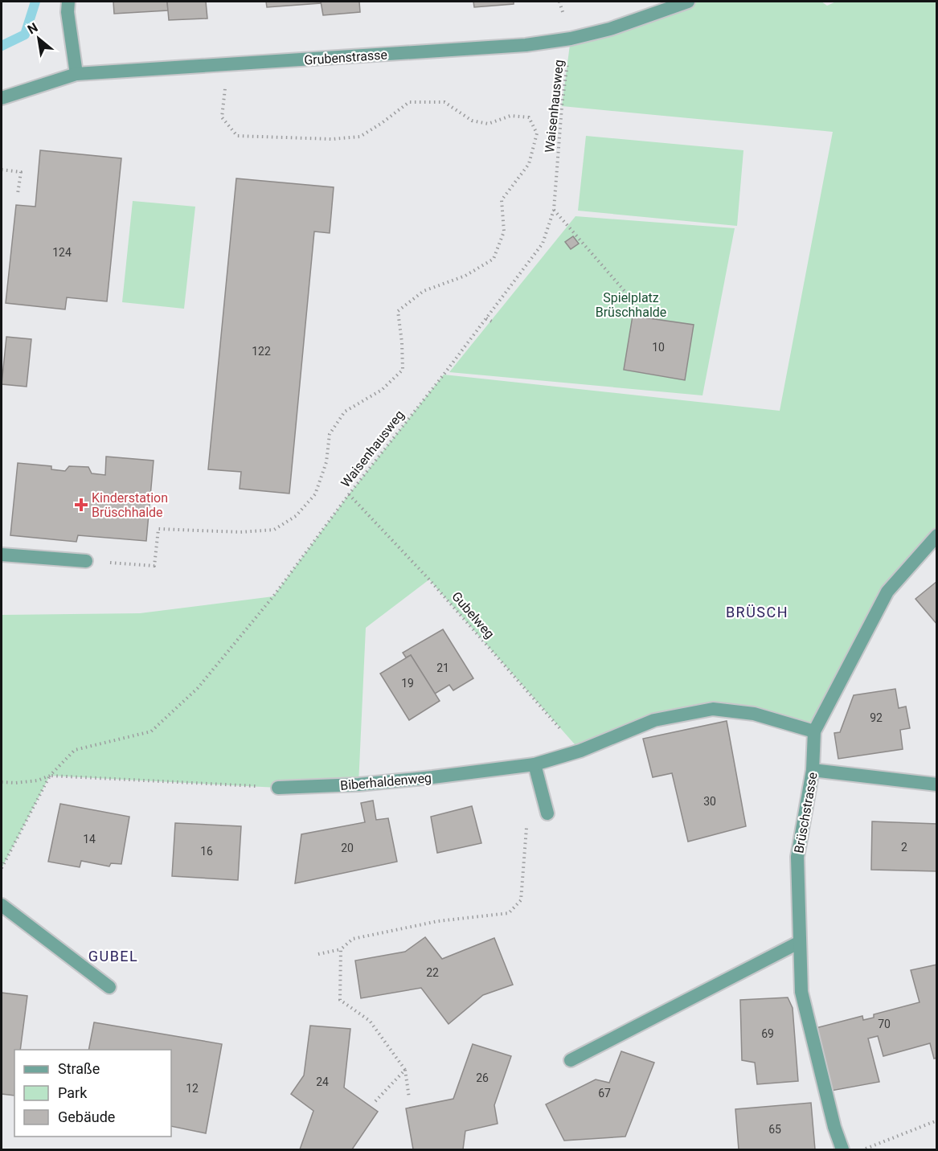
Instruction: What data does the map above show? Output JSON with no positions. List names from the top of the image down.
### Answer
{
  "streets": {
    "street": ["Grubenstrasse", "Biberhaldenweg", "Brüschstrasse"],
    "path": ["Waisenhausweg", "Gubelweg"]
  },
  "crossings": [
    ["Grubenstrasse", "Waisenhausweg"],
    ["Waisenhausweg", "Gubelweg"],
    ["Gubelweg", "Biberhaldenweg"],
    ["Biberhaldenweg", "Brüschstrasse"]
  ],
  "districts": ["BRÜSCH", "GUBEL"],
  "parks": ["Spielplatz Brüschhalde"],
  "places": {
    "health": ["Kinderstation Brüschhalde"]
  },
  "house_numbers": [
    "124",
    "10",
    "122",
    "21",
    "19",
    "92",
    "30",
    "14",
    "2",
    "20",
    "16",
    "22",
    "70",
    "69",
    "26",
    "24",
    "12",
    "67",
    "65"
  ],
  "legend": ["Straße", "Park", "Gebäude"],
  "north": "top left"
}
